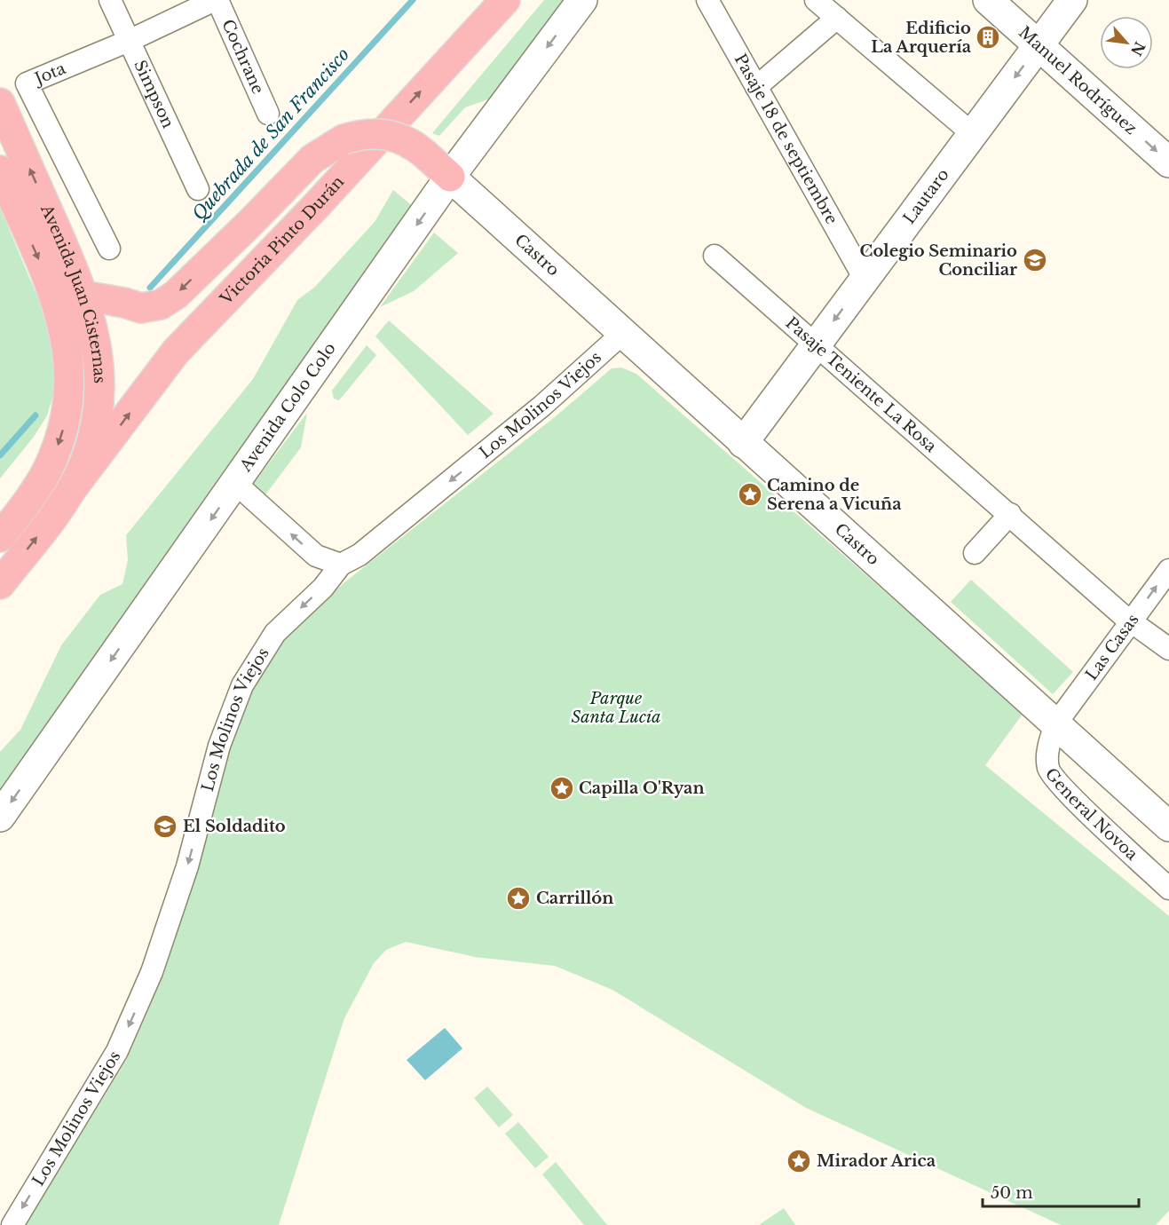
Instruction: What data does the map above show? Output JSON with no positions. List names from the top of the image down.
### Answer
{
  "streets": {
    "main road": ["Victoria Pinto Durán", "Avenida Juan Cisternas"],
    "street": [
      "Cochrane",
      "Jota",
      "Manuel Rodríguez",
      "Simpson",
      "Pasaje 18 de septiembre",
      "Lautaro",
      "Castro",
      "Pasaje Teniente La Rosa",
      "Los Molinos Viejos",
      "Avenida Colo Colo",
      "Las Casas",
      "General Novoa"
    ]
  },
  "crossings": [
    ["Cochrane", "Jota"],
    ["Jota", "Simpson"],
    ["Manuel Rodríguez", "Lautaro"],
    ["Pasaje 18 de septiembre", "Lautaro"],
    ["Lautaro", "Castro"],
    ["Lautaro", "Pasaje Teniente La Rosa"],
    ["Victoria Pinto Durán", "Avenida Juan Cisternas"],
    ["Castro", "Los Molinos Viejos"],
    ["Castro", "Avenida Colo Colo"],
    ["Castro", "Las Casas"],
    ["Castro", "General Novoa"],
    ["Pasaje Teniente La Rosa", "Las Casas"],
    ["Las Casas", "General Novoa"]
  ],
  "one_way": [
    "Manuel Rodríguez",
    "Victoria Pinto Durán",
    "Los Molinos Viejos",
    "Avenida Colo Colo"
  ],
  "water": ["Quebrada de San Francisco"],
  "parks": ["Parque Santa Lucía"],
  "places": {
    "building": ["Edificio La Arquería"],
    "school or university": ["Colegio Seminario Conciliar", "El Soldadito"],
    "place": [
      "Camino de Serena a Vicuña",
      "Capilla O'Ryan",
      "Carrillón",
      "Mirador Arica"
    ]
  },
  "scale_bar": "50 m",
  "north": "bottom right"
}
